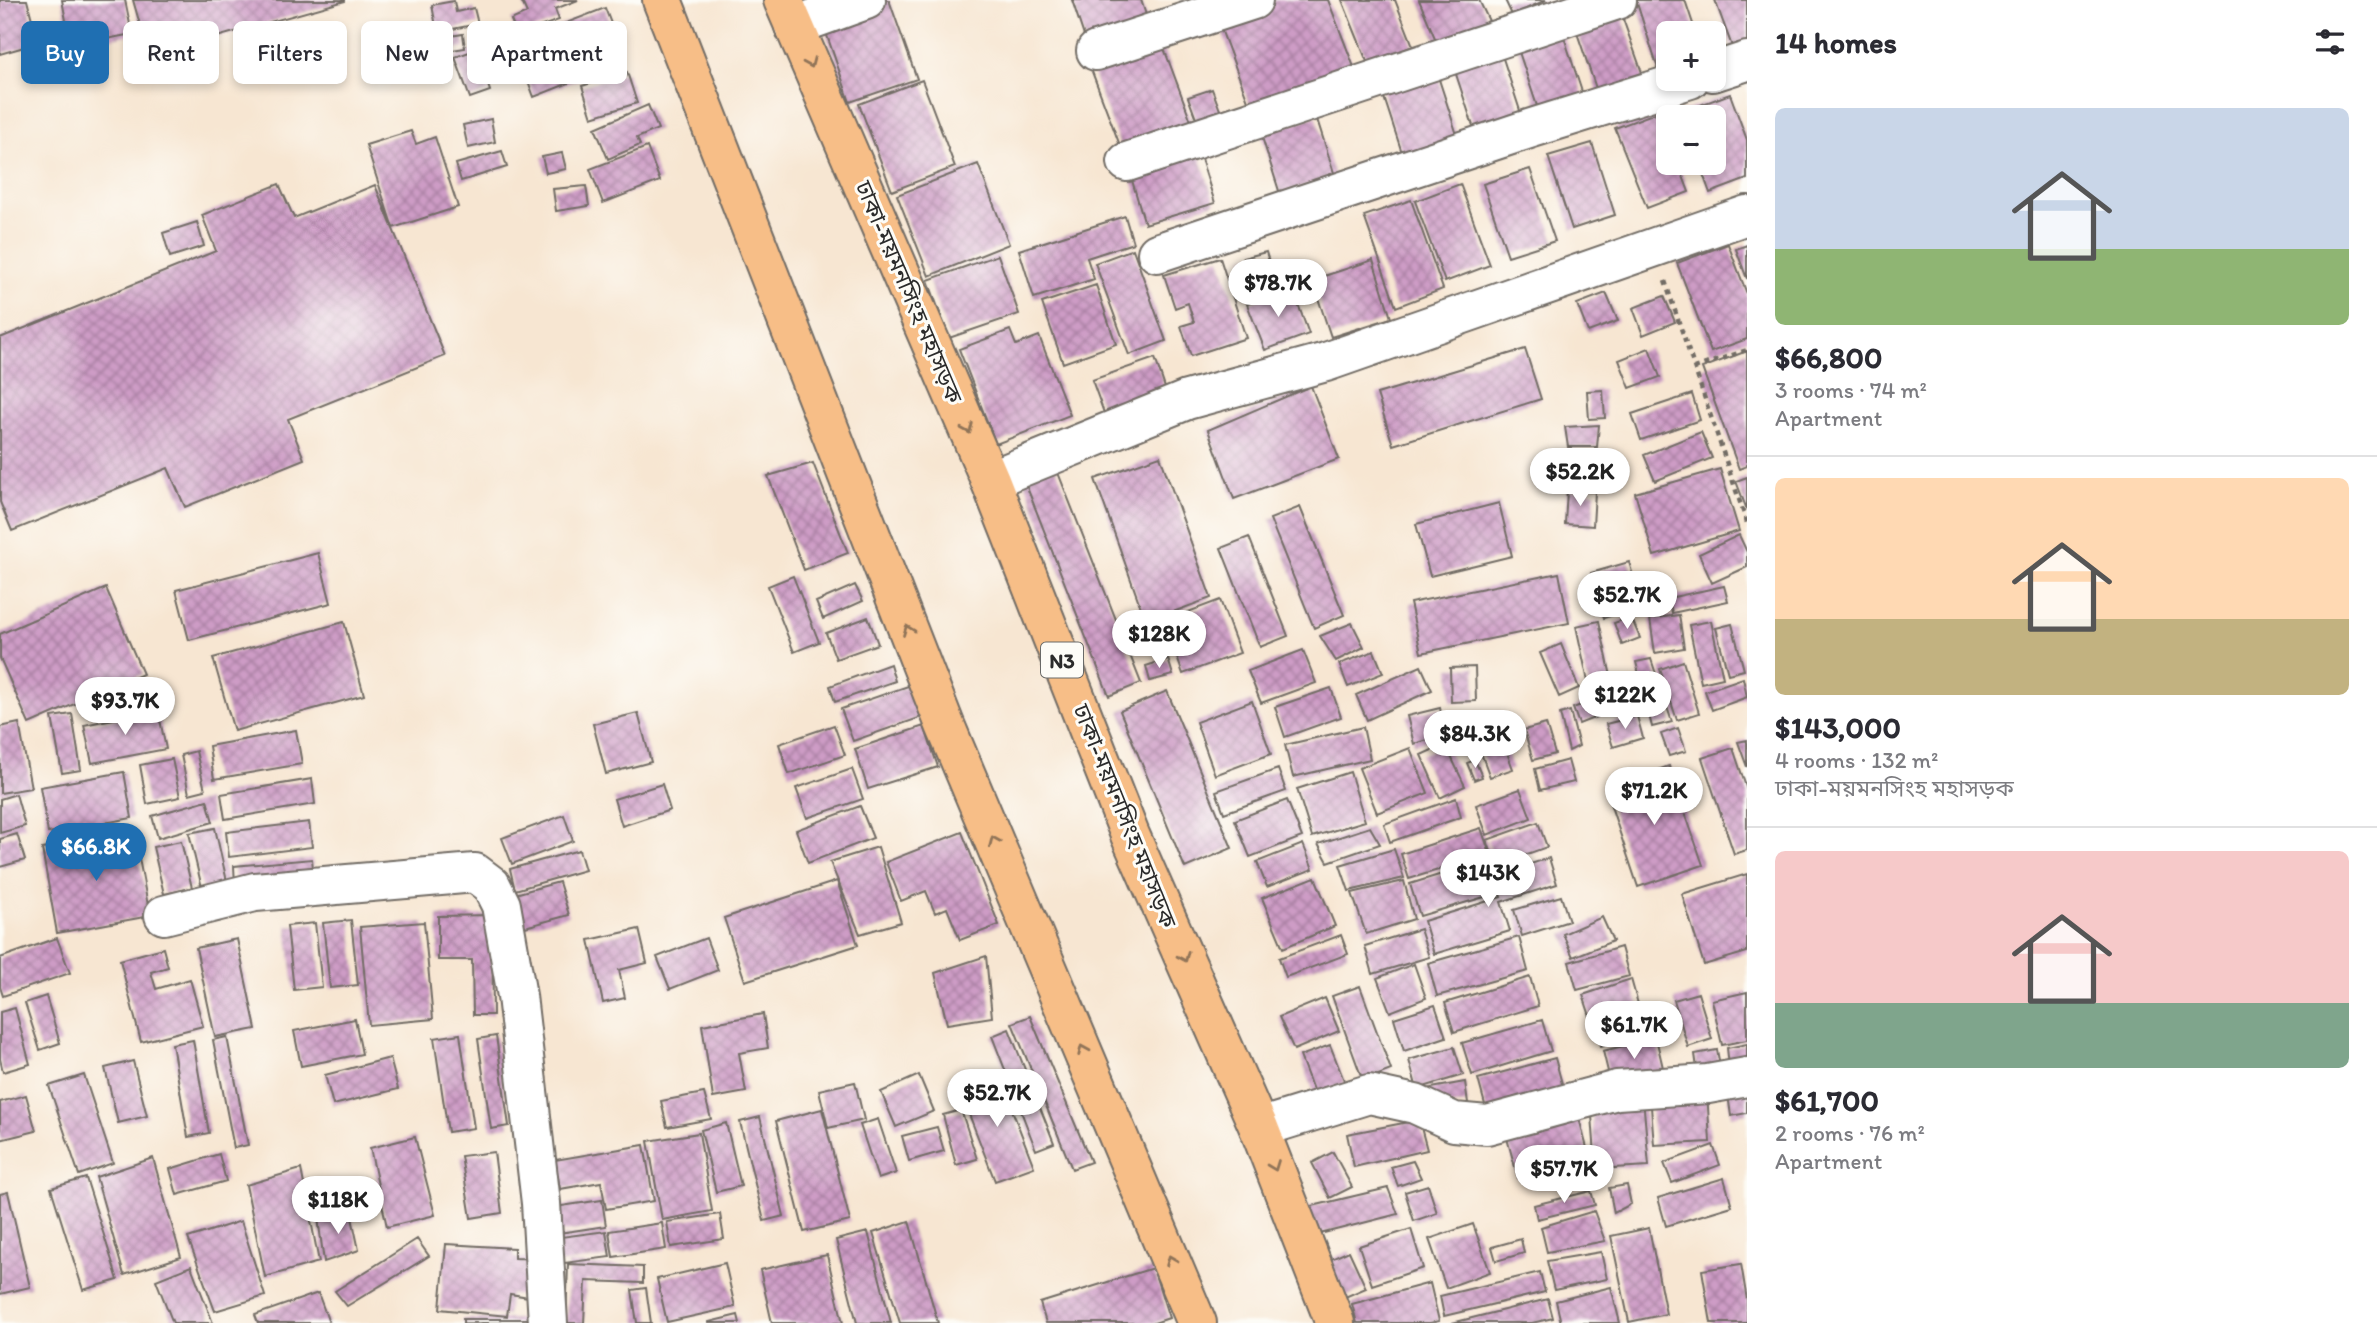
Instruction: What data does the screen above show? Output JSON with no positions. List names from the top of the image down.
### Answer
{
  "streets": {
    "highway": ["ঢাকা-ময়মনসিংহ মহাসড়ক", "N3"]
  },
  "page": {
    "heading": "14 homes",
    "map_buttons": ["+", "−"],
    "chip": [
      "Buy",
      "Rent",
      "Filters",
      "New",
      "Apartment"
    ],
    "list": [
      {
        "name": "$66,800",
        "note": "3 rooms · 74 m² · Apartment"
      },
      {
        "name": "$143,000",
        "note": "4 rooms · 132 m² · ঢাকা-ময়মনসিংহ মহাসড়ক"
      },
      {
        "name": "$61,700",
        "note": "2 rooms · 76 m² · Apartment"
      }
    ],
    "price": [
      "$78.7K",
      "$52.2K",
      "$52.7K",
      "$128K",
      "$122K",
      "$93.7K",
      "$84.3K",
      "$71.2K",
      "$66.8K",
      "$143K",
      "$61.7K",
      "$52.7K",
      "$57.7K",
      "$118K"
    ]
  }
}
